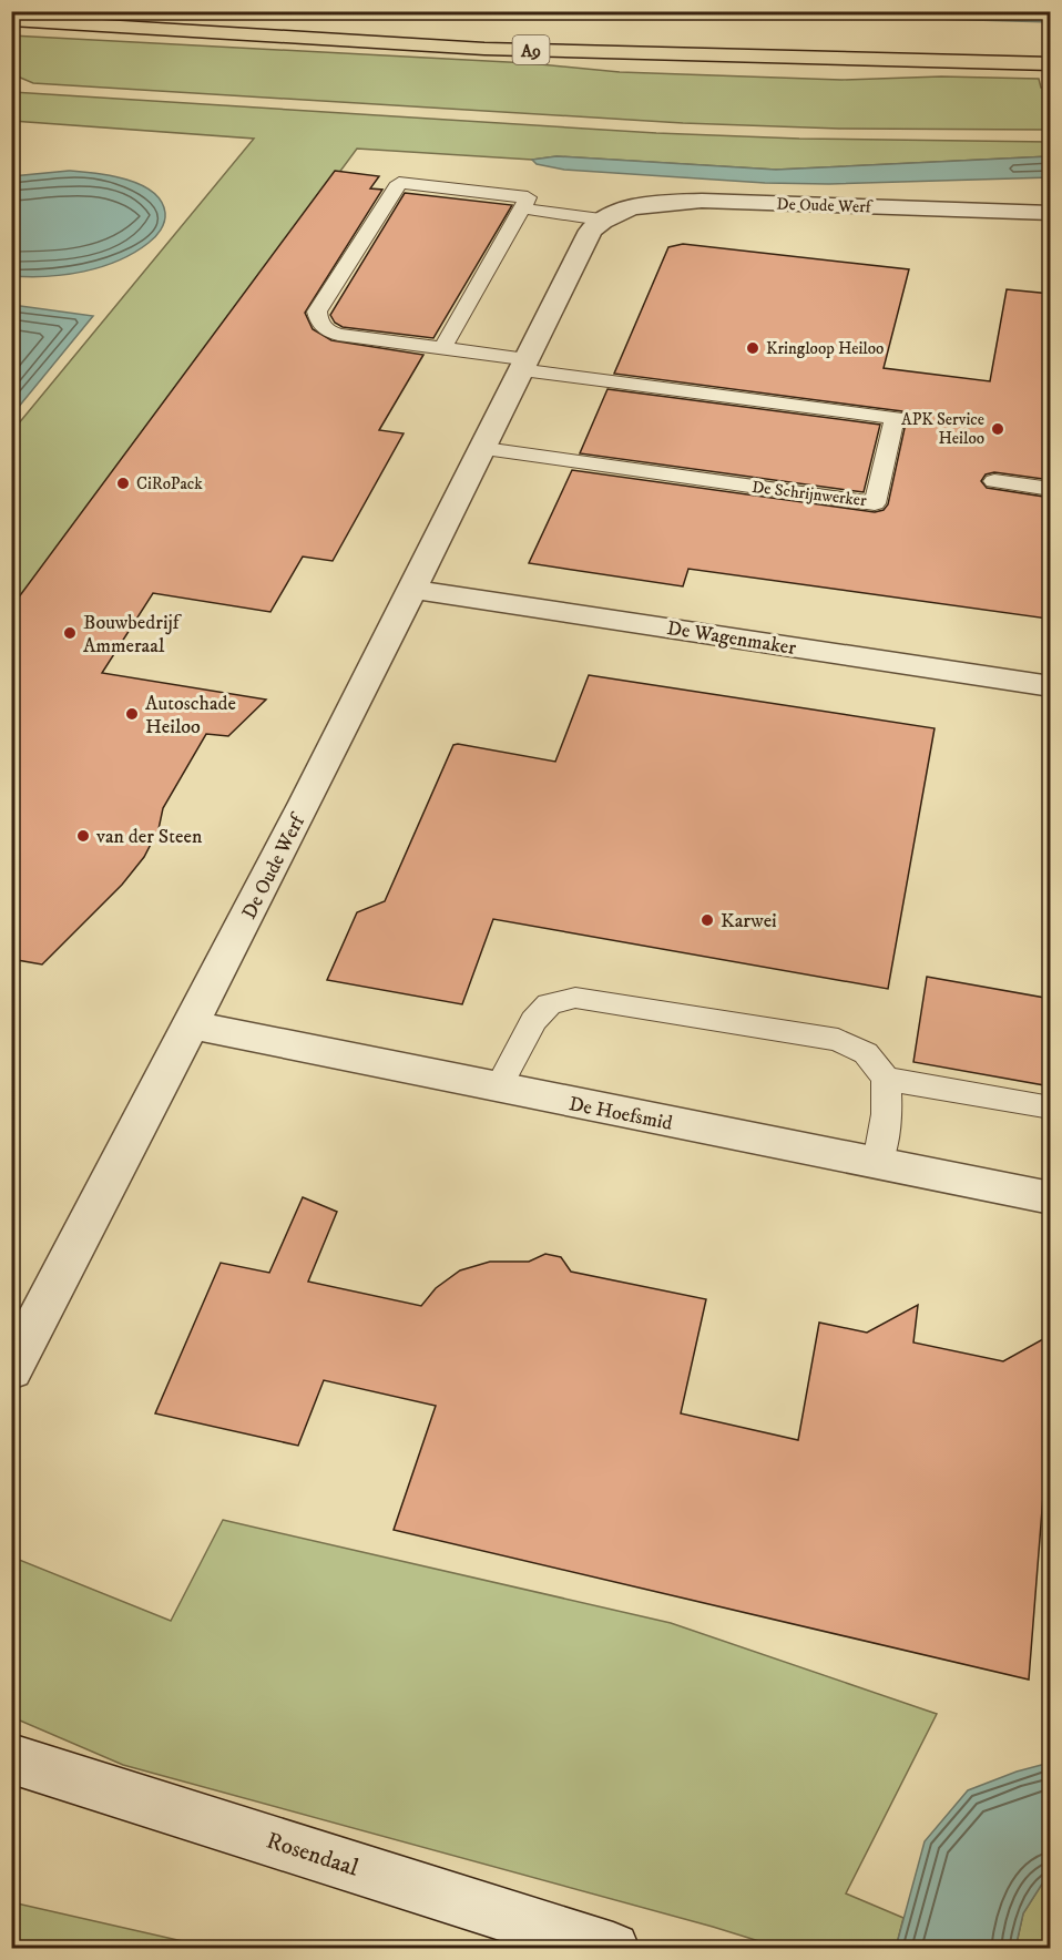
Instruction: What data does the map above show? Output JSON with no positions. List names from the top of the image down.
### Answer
{
  "streets": {
    "highway": ["A9"],
    "street": [
      "De Oude Werf",
      "De Wagenmaker",
      "De Hoefsmid",
      "Rosendaal"
    ],
    "lane": ["De Schrijnwerker"]
  },
  "crossings": [
    ["De Oude Werf", "De Schrijnwerker"],
    ["De Oude Werf", "De Wagenmaker"],
    ["De Oude Werf", "De Hoefsmid"]
  ],
  "places": [
    "Kringloop Heiloo",
    "APK Service Heiloo",
    "CiRoPack",
    "Bouwbedrijf Ammeraal",
    "Autoschade Heiloo",
    "van der Steen",
    "Karwei"
  ]
}
